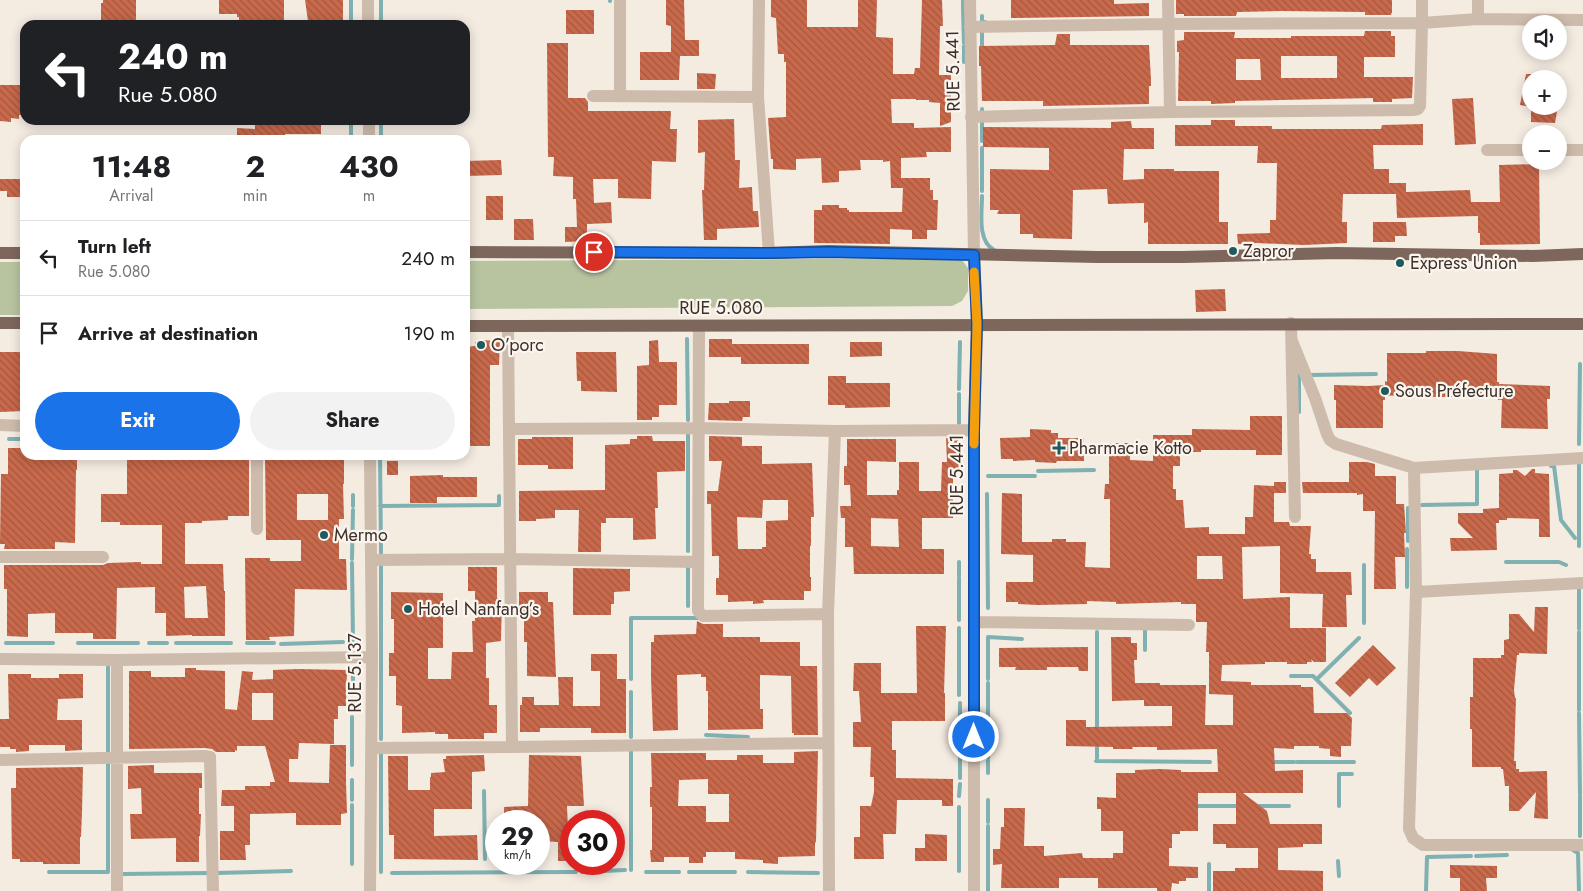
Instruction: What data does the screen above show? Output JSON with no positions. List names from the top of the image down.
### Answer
{
  "streets": {
    "main road": ["RUE 5.080"],
    "street": ["RUE 5.441", "RUE 5.137"]
  },
  "crossings": [
    ["RUE 5.441", "RUE 5.080"]
  ],
  "places": {
    "other": [
      "Zapror",
      "Express Union",
      "O’porc",
      "Sous Préfecture",
      "Mermo",
      "Hotel Nanfang’s"
    ],
    "health": ["Pharmacie Kotto"]
  },
  "page": {
    "map_buttons": ["+", "−"],
    "turn": ["240 m", "Rue 5.080"],
    "eta": [
      "11:48",
      "Arrival",
      "2",
      "min",
      "430",
      "m"
    ],
    "list": [
      {
        "name": "Turn left",
        "note": "Rue 5.080",
        "value": "240 m"
      },
      {
        "name": "Arrive at destination",
        "value": "190 m"
      }
    ],
    "buttons": ["Exit", "Share"],
    "speed": "29 km/h",
    "limit": "30"
  }
}
